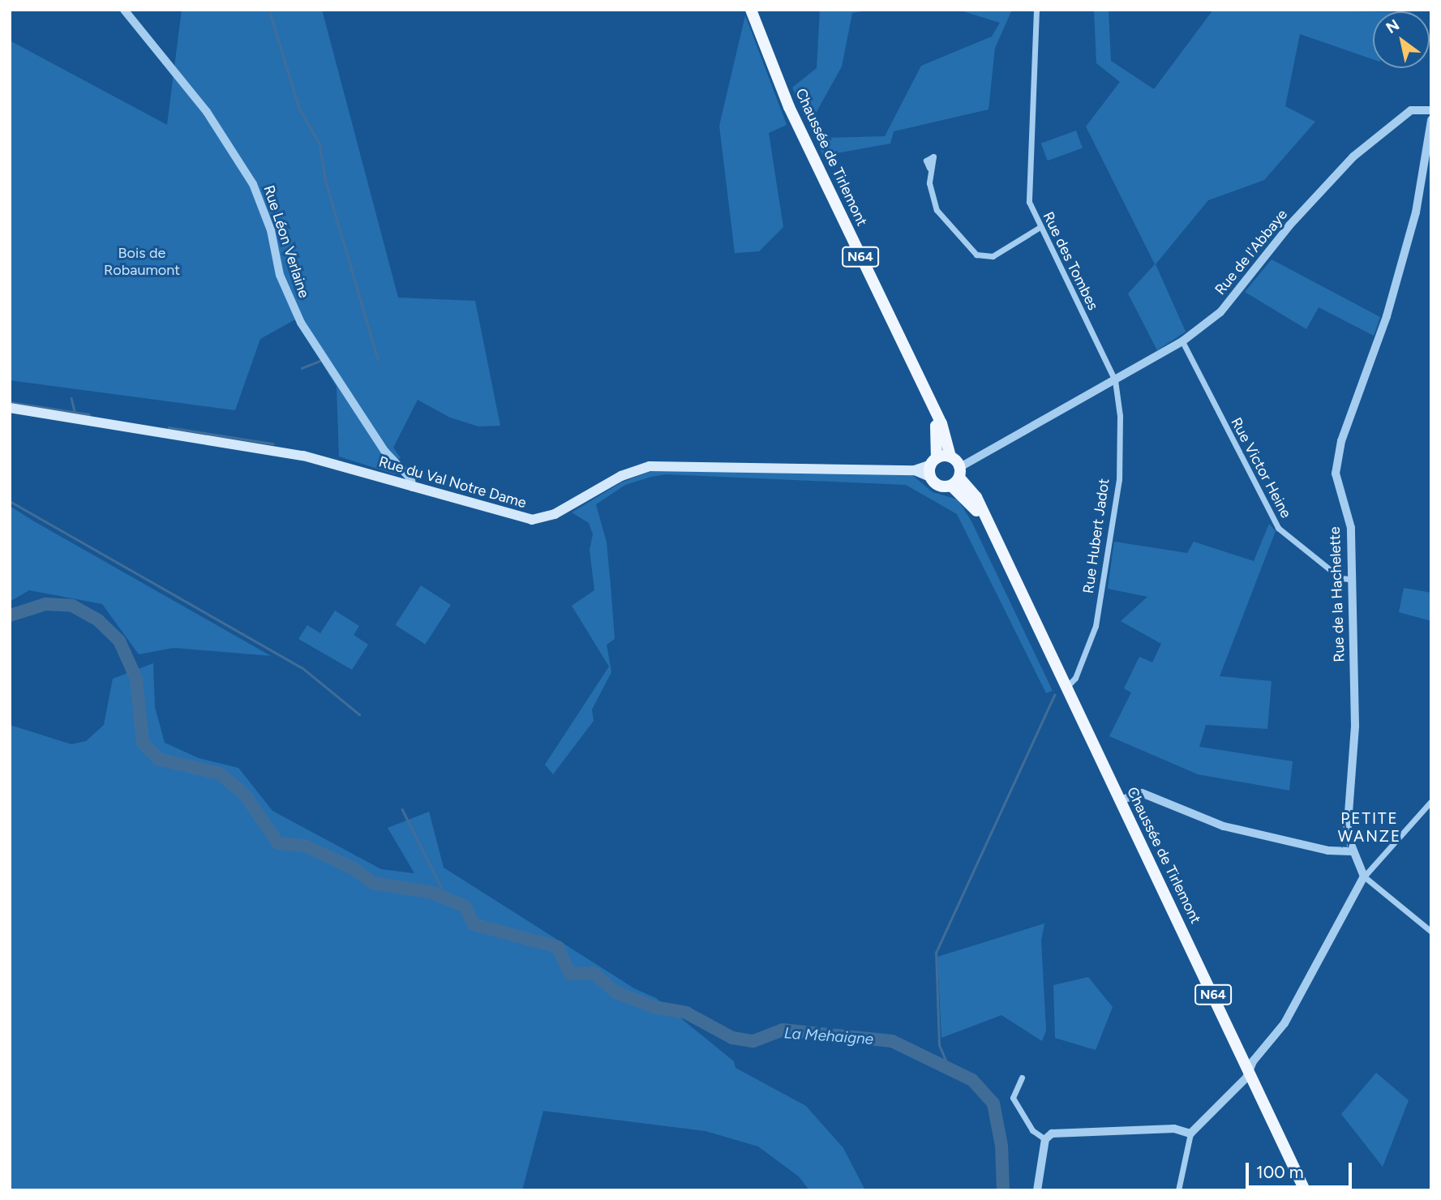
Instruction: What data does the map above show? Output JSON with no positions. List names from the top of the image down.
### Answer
{
  "streets": {
    "main road": ["Chaussée de Tirlemont", "N64", "Rue du Val Notre Dame"],
    "street": [
      "Rue Léon Verlaine",
      "Rue de l'Abbaye",
      "Rue des Tombes",
      "Rue Victor Heine",
      "Rue Hubert Jadot",
      "Rue de la Hachelette"
    ]
  },
  "crossings": [
    ["Chaussée de Tirlemont", "Rue de l'Abbaye"],
    ["Chaussée de Tirlemont", "Rue du Val Notre Dame"],
    ["Chaussée de Tirlemont", "Rue Hubert Jadot"],
    ["Rue Léon Verlaine", "Rue du Val Notre Dame"],
    ["Rue de l'Abbaye", "Rue des Tombes"],
    ["Rue de l'Abbaye", "Rue Victor Heine"],
    ["Rue de l'Abbaye", "Rue Hubert Jadot"],
    ["Rue des Tombes", "Rue Hubert Jadot"],
    ["Rue Victor Heine", "Rue de la Hachelette"]
  ],
  "districts": ["PETITE WANZE"],
  "water": ["La Mehaigne"],
  "parks": ["Bois de Robaumont"],
  "scale_bar": "100 m",
  "north": "top left"
}
